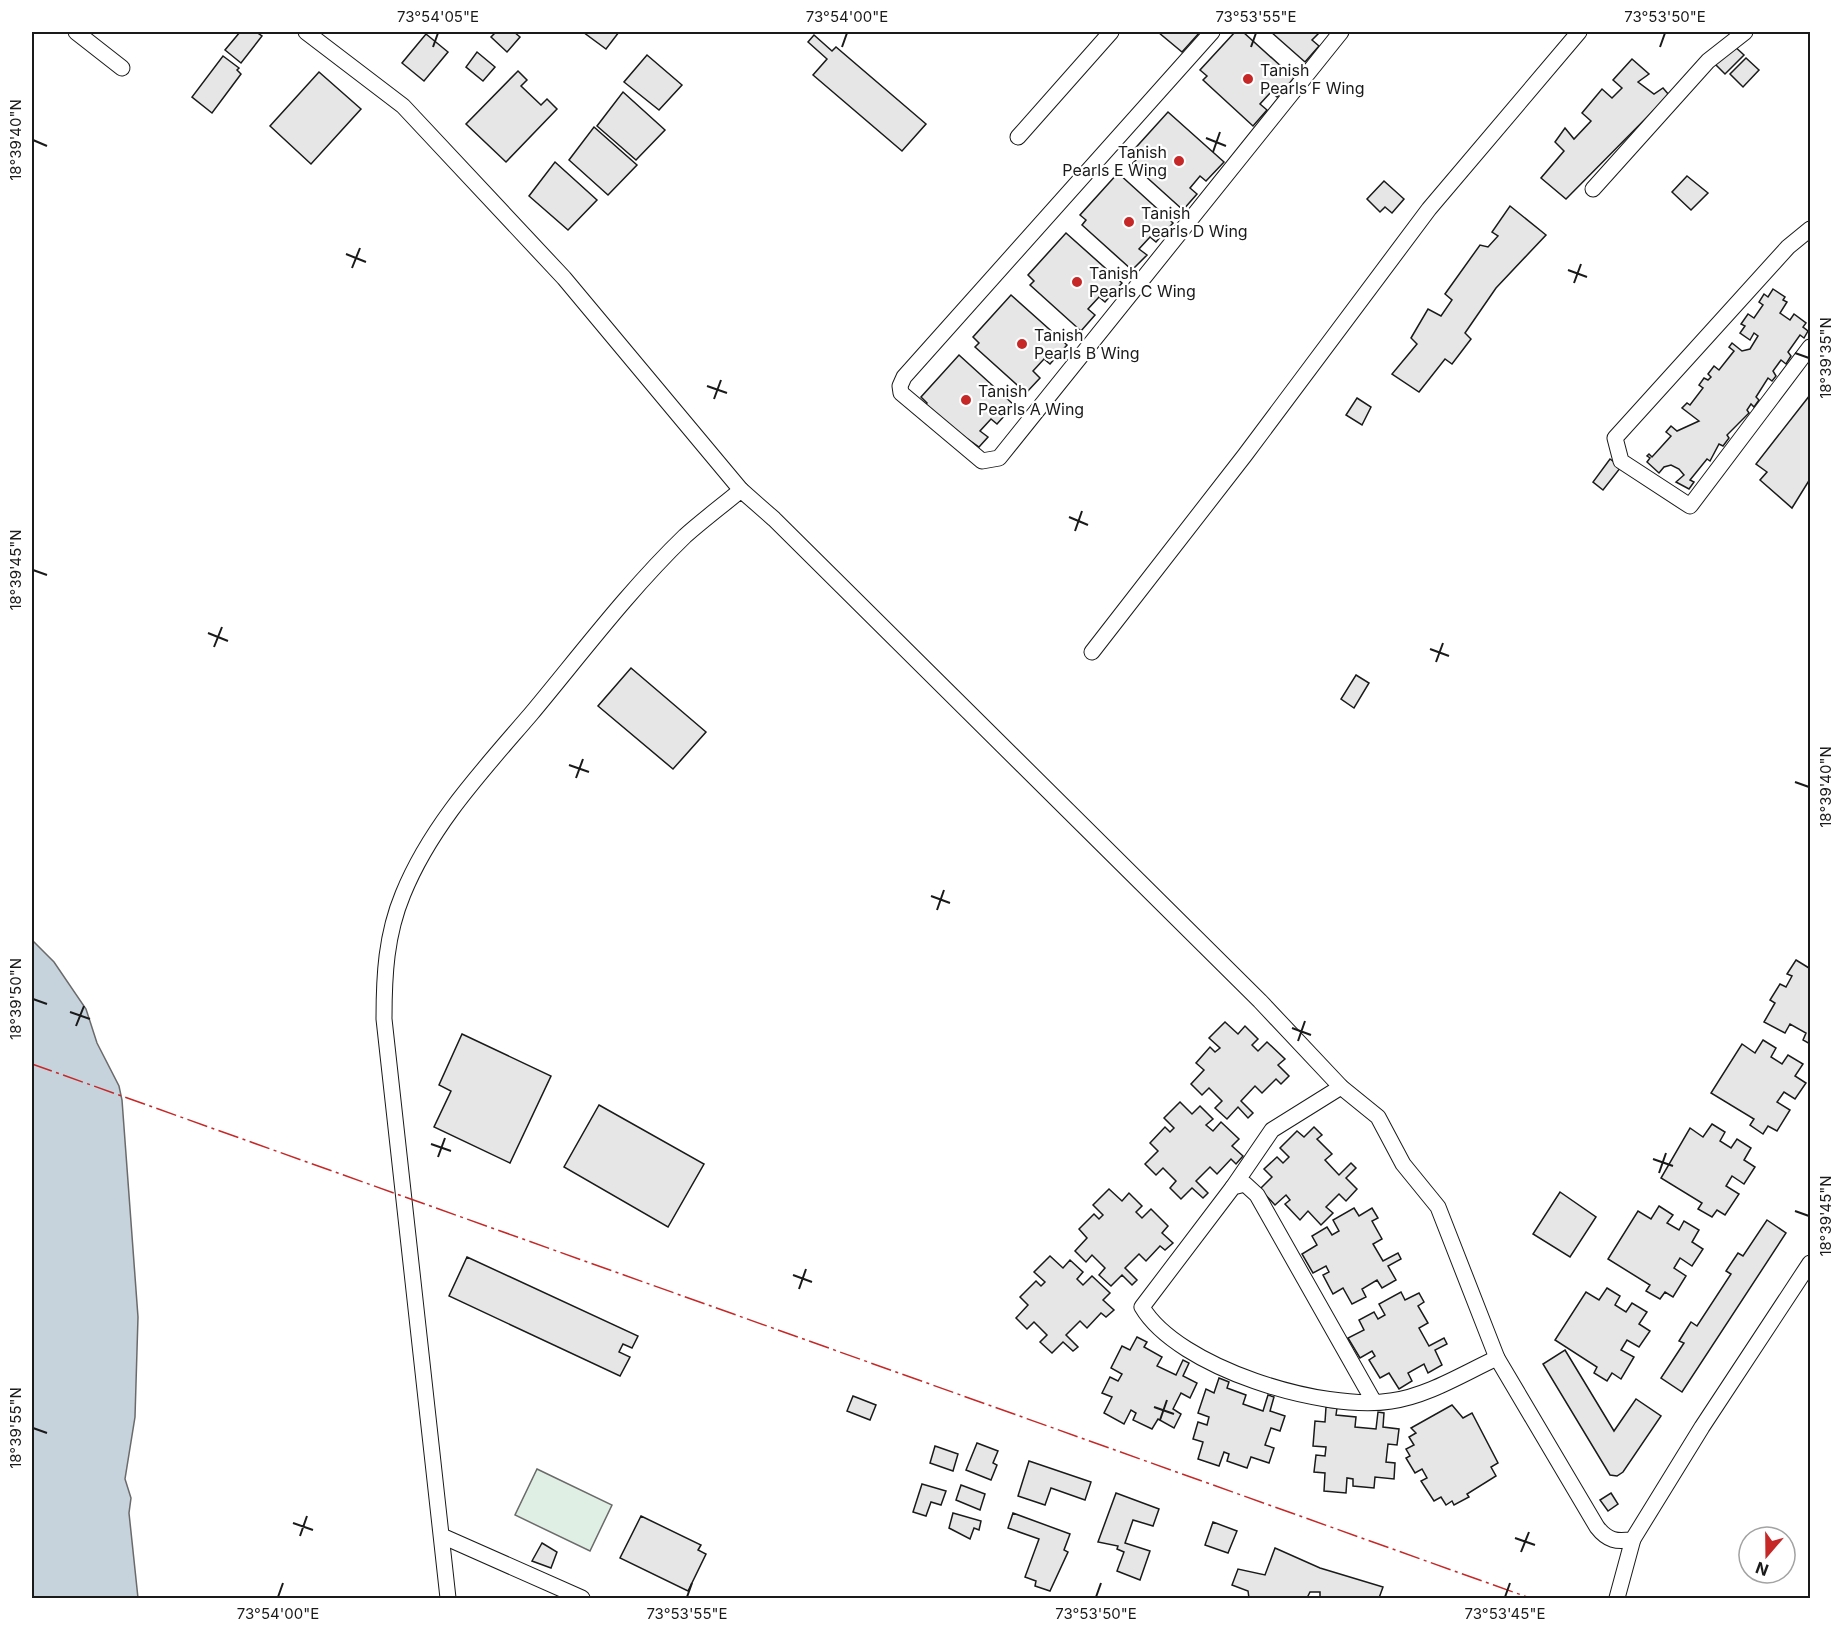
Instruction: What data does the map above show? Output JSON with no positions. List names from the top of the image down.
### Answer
{
  "places": [
    "Tanish Pearls F Wing",
    "Tanish Pearls E Wing",
    "Tanish Pearls D Wing",
    "Tanish Pearls C Wing",
    "Tanish Pearls B Wing",
    "Tanish Pearls A Wing"
  ],
  "north": "bottom",
  "coordinates": [
    "73°54'05\"E",
    "73°54'00\"E",
    "73°53'55\"E",
    "73°53'50\"E",
    "18°39'40\"N",
    "18°39'35\"N",
    "18°39'45\"N",
    "18°39'50\"N",
    "18°39'55\"N",
    "73°53'45\"E"
  ]
}
